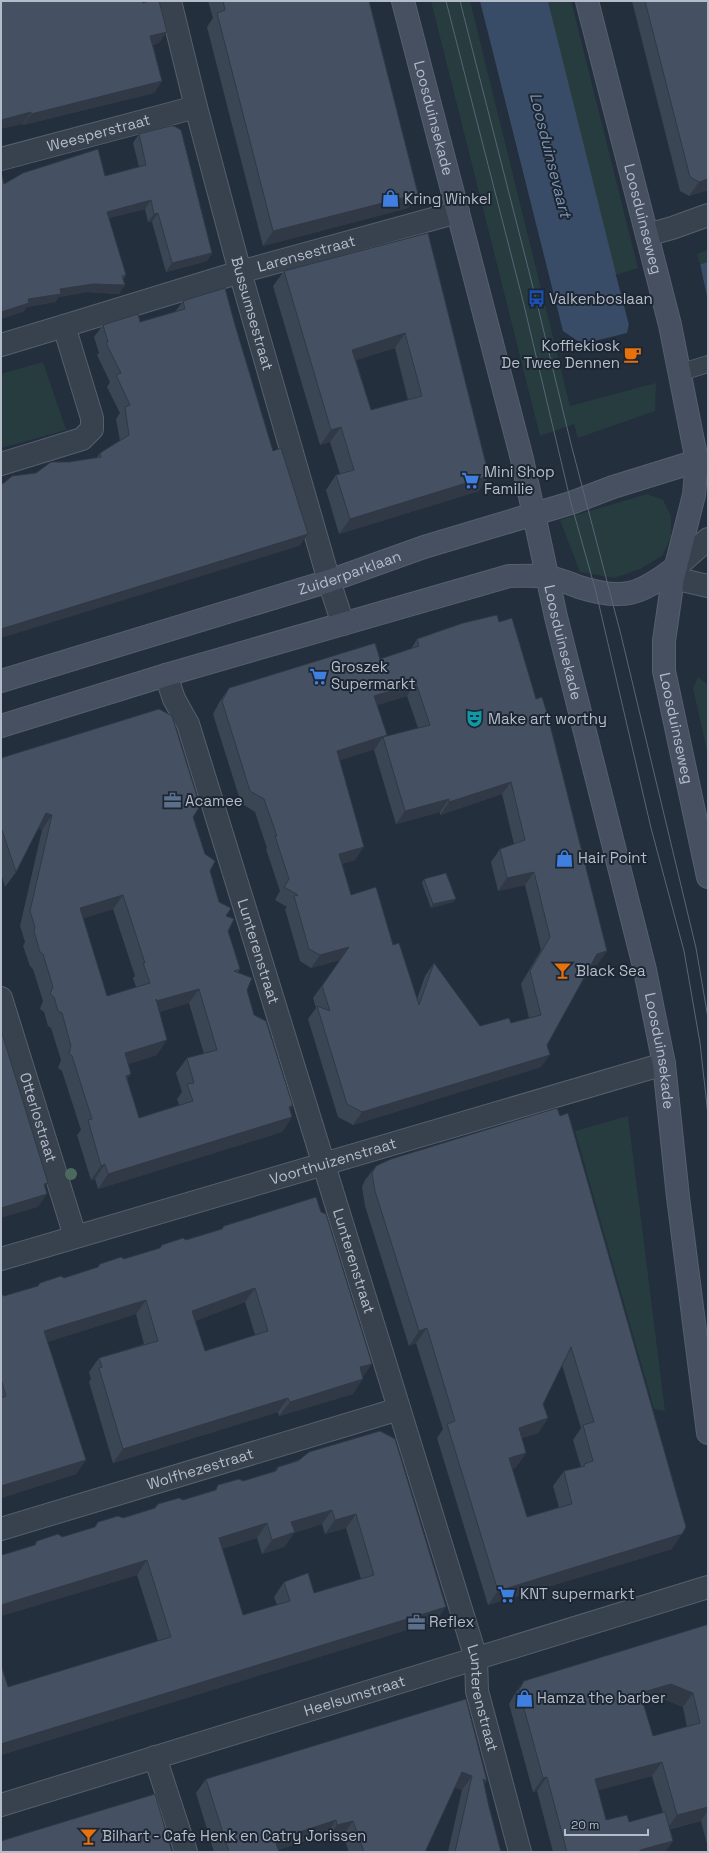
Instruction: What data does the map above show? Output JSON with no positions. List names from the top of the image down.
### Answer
{
  "streets": {
    "main road": ["Loosduinsekade", "Loosduinseweg", "Zuiderparklaan"],
    "street": [
      "Weesperstraat",
      "Larensestraat",
      "Bussumsestraat",
      "Lunterenstraat",
      "Otterlostraat",
      "Voorthuizenstraat",
      "Wolfhezestraat",
      "Heelsumstraat"
    ]
  },
  "crossings": [
    ["Loosduinsekade", "Larensestraat"],
    ["Loosduinsekade", "Zuiderparklaan"],
    ["Loosduinsekade", "Voorthuizenstraat"],
    ["Weesperstraat", "Bussumsestraat"],
    ["Loosduinseweg", "Zuiderparklaan"],
    ["Larensestraat", "Bussumsestraat"],
    ["Bussumsestraat", "Zuiderparklaan"],
    ["Lunterenstraat", "Voorthuizenstraat"],
    ["Lunterenstraat", "Wolfhezestraat"],
    ["Lunterenstraat", "Heelsumstraat"],
    ["Otterlostraat", "Voorthuizenstraat"]
  ],
  "water": ["Loosduinsevaart"],
  "places": {
    "shop": ["Kring Winkel", "Hair Point", "Hamza the barber"],
    "bus stop": ["Valkenboslaan"],
    "cafe": ["Koffiekiosk De Twee Dennen"],
    "supermarket": ["Mini Shop Familie", "Groszek Supermarkt", "KNT supermarkt"],
    "theatre": ["Make art worthy"],
    "office": ["Acamee", "Reflex"],
    "bar": ["Black Sea", "Bilhart - Cafe Henk en Catry Jorissen"]
  },
  "scale_bar": "20 m"
}
